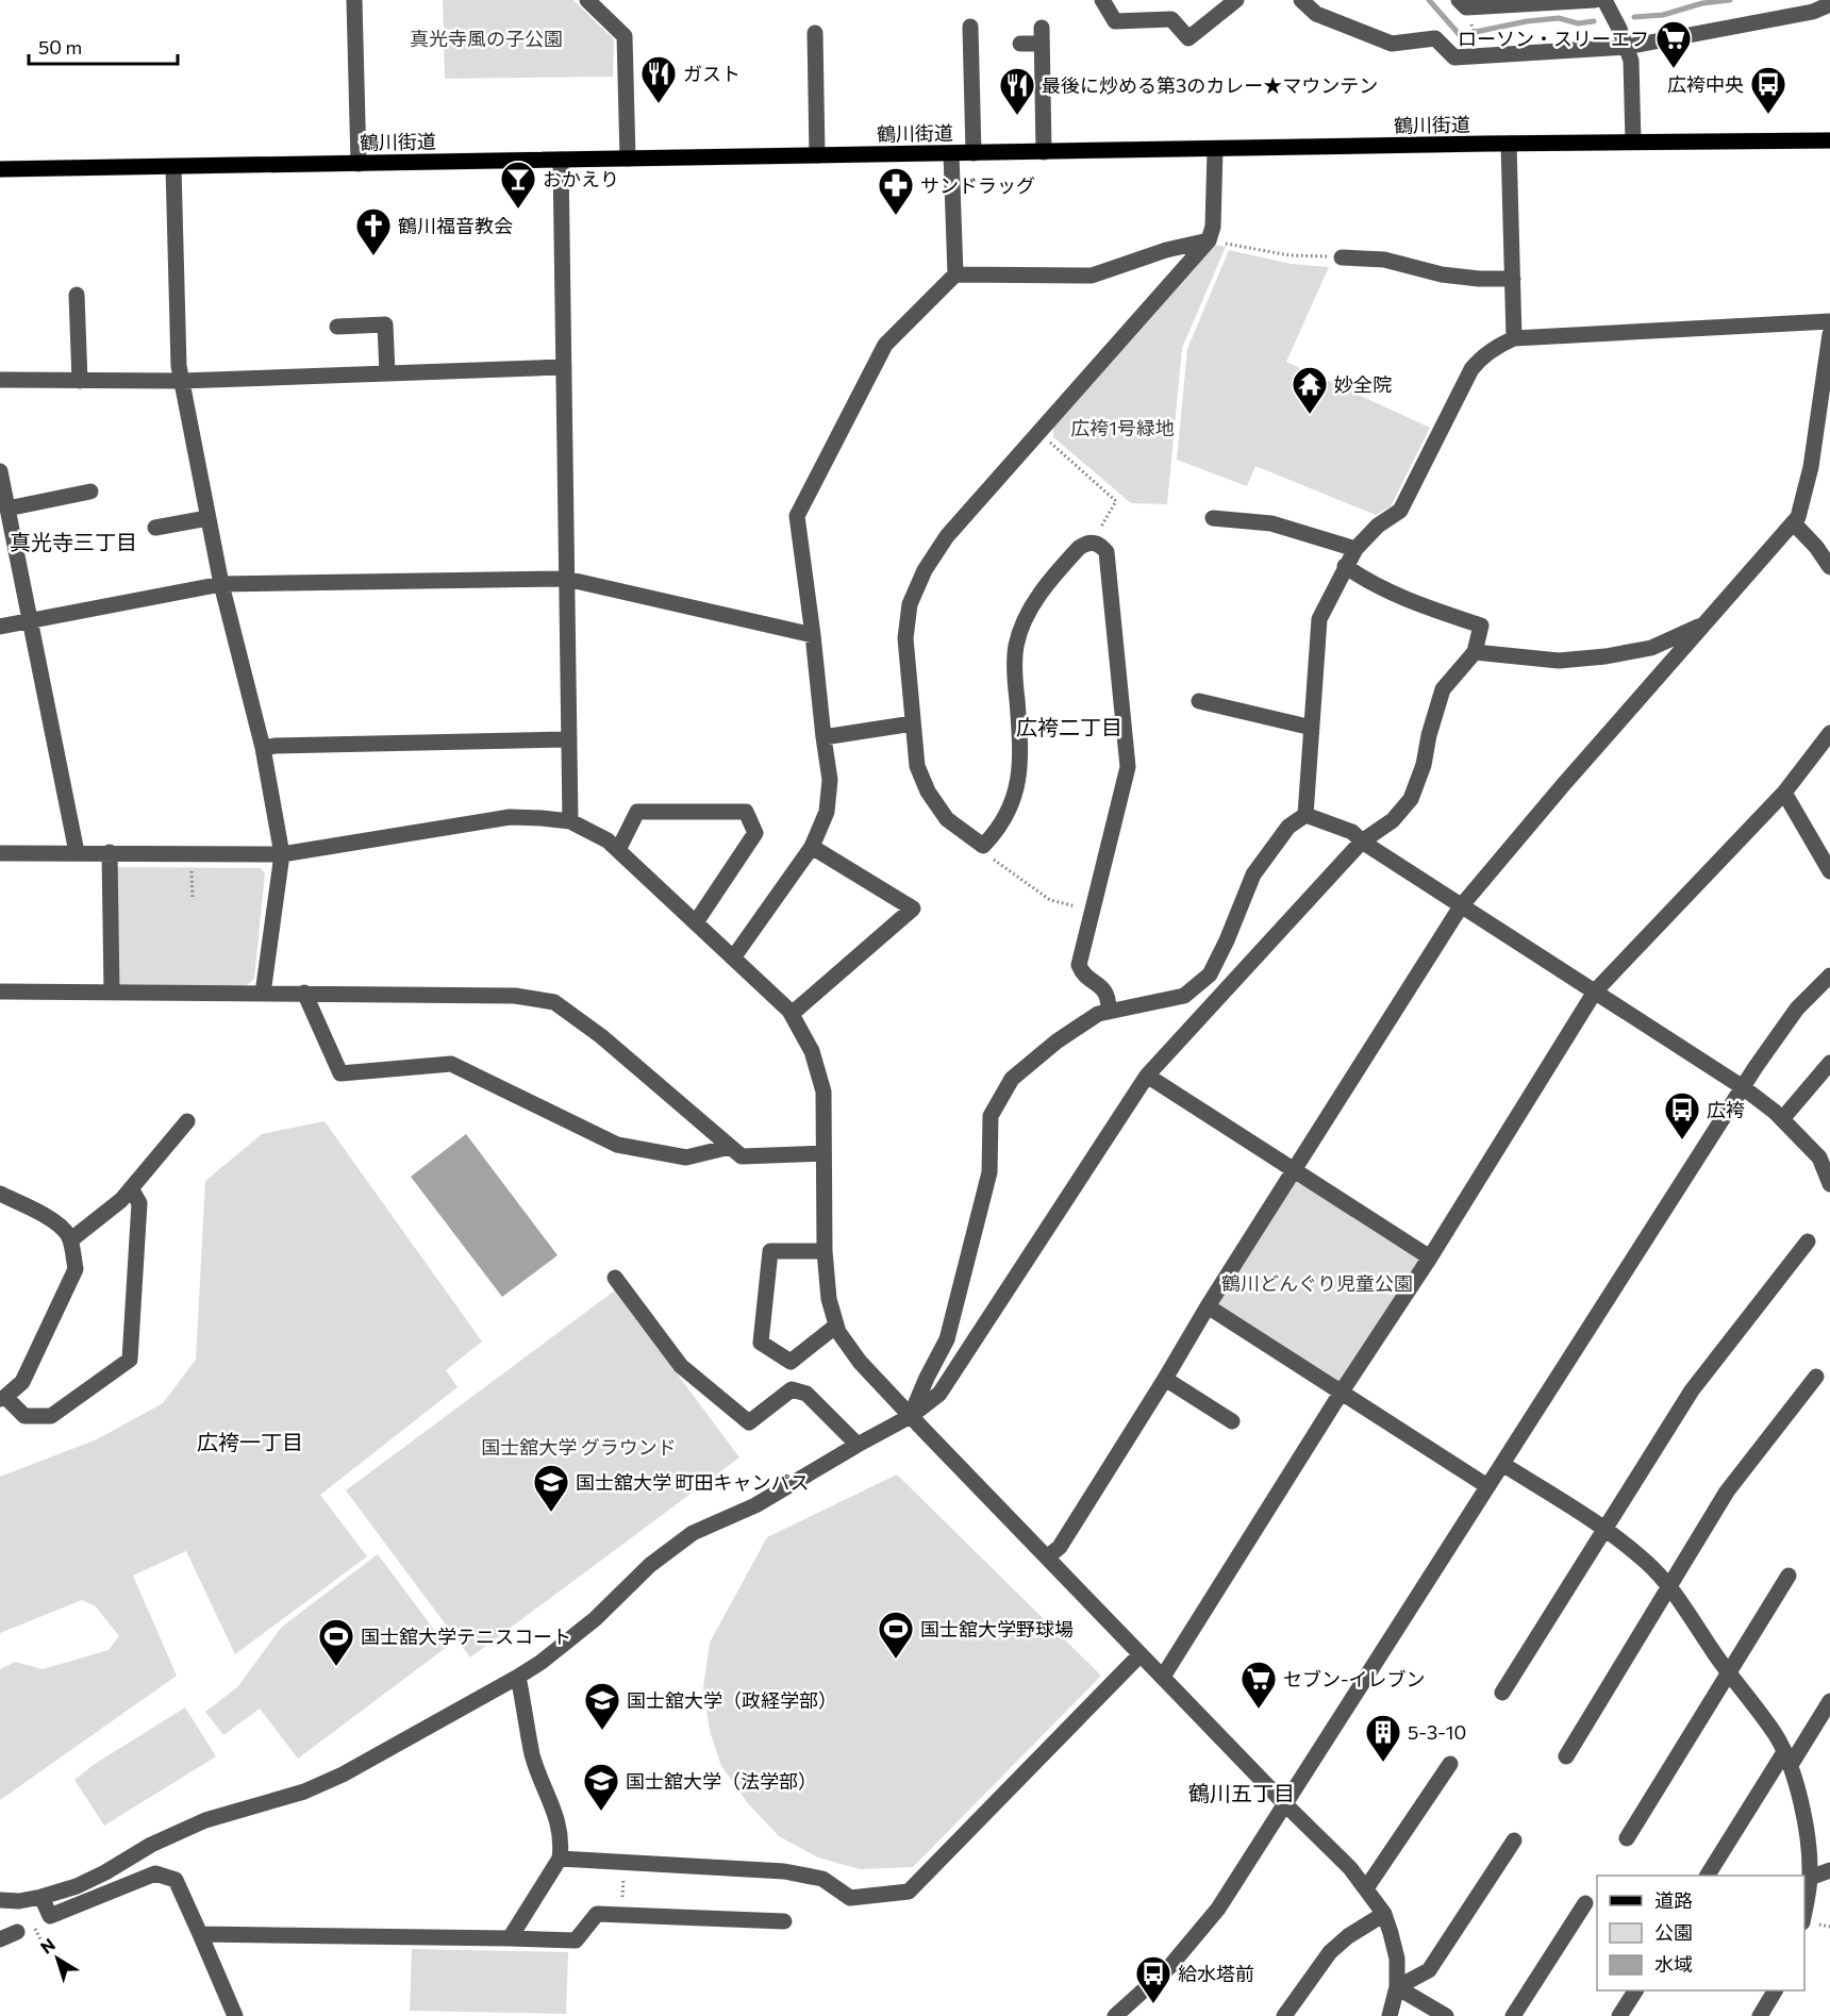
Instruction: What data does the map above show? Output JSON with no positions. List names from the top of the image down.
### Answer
{
  "streets": {
    "main road": ["鶴川街道"]
  },
  "districts": [
    "真光寺三丁目",
    "広袴二丁目",
    "広袴一丁目",
    "鶴川五丁目"
  ],
  "parks": [
    "真光寺風の子公園",
    "広袴1号緑地",
    "鶴川どんぐり児童公園",
    "国士舘大学 グラウンド"
  ],
  "places": {
    "supermarket": ["ローソン・スリーエフ", "セブン-イレブン"],
    "restaurant": ["ガスト", "最後に炒める第3のカレー★マウンテン"],
    "bus stop": ["広袴中央", "広袴", "給水塔前"],
    "bar": ["おかえり"],
    "pharmacy": ["サンドラッグ"],
    "church": ["鶴川福音教会"],
    "temple": ["妙全院"],
    "school or university": ["国士舘大学 町田キャンパス", "国士舘大学（政経学部）", "国士舘大学（法学部）"],
    "sports": ["国士舘大学野球場", "国士舘大学テニスコート"],
    "building": ["5-3-10"]
  },
  "legend": ["道路", "公園", "水域"],
  "scale_bar": "50 m",
  "north": "top left"
}
